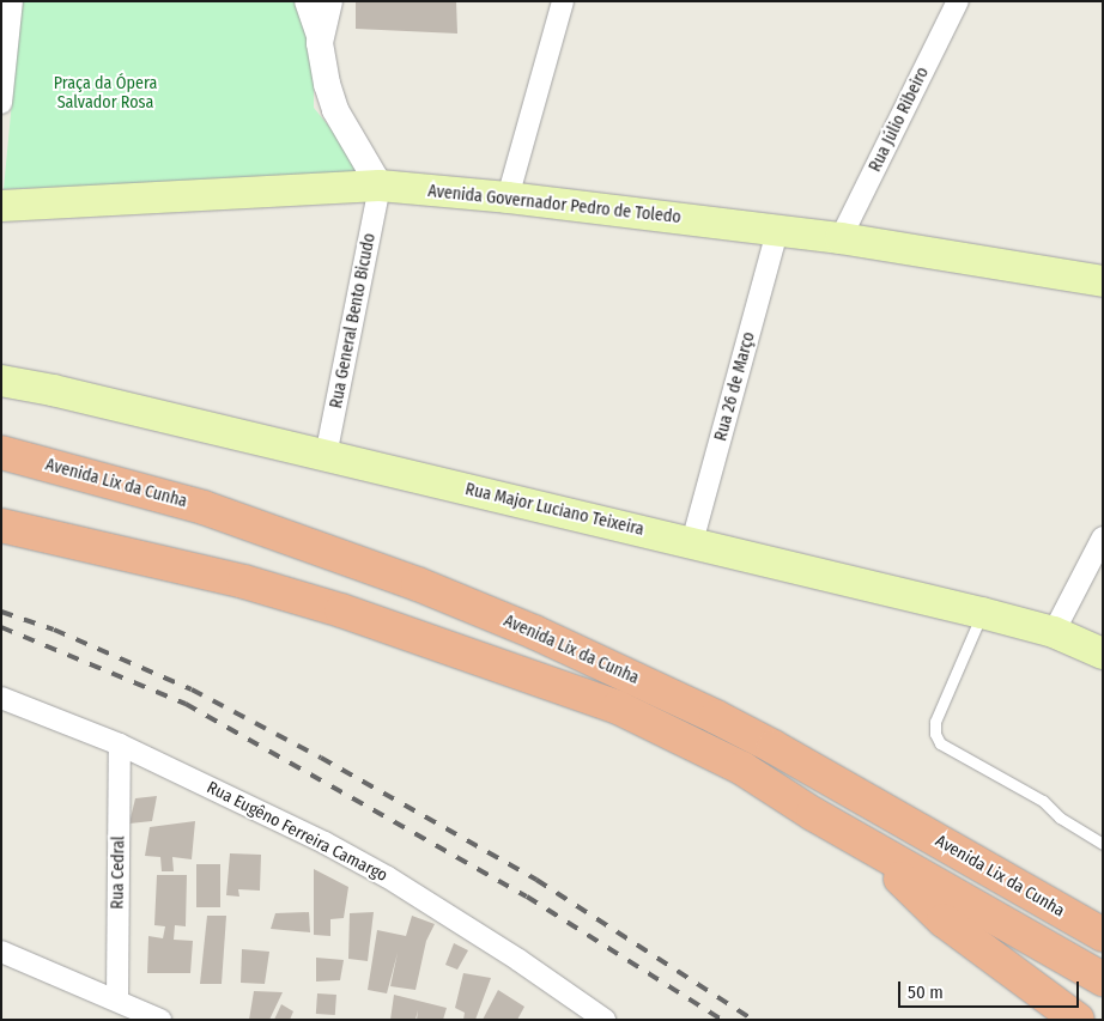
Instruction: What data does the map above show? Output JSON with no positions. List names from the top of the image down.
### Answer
{
  "streets": {
    "highway": ["Avenida Lix da Cunha"],
    "main road": ["Avenida Governador Pedro de Toledo", "Rua Major Luciano Teixeira"],
    "street": [
      "Rua Júlio Ribeiro",
      "Rua General Bento Bicudo",
      "Rua 26 de Março",
      "Rua Eugêno Ferreira Camargo",
      "Rua Cedral"
    ]
  },
  "crossings": [
    ["Rua Júlio Ribeiro", "Avenida Governador Pedro de Toledo"],
    ["Avenida Governador Pedro de Toledo", "Rua General Bento Bicudo"],
    ["Avenida Governador Pedro de Toledo", "Rua 26 de Março"],
    ["Rua General Bento Bicudo", "Rua Major Luciano Teixeira"],
    ["Rua 26 de Março", "Rua Major Luciano Teixeira"],
    ["Rua Eugêno Ferreira Camargo", "Rua Cedral"]
  ],
  "parks": ["Praça da Ópera Salvador Rosa"],
  "scale_bar": "50 m"
}
